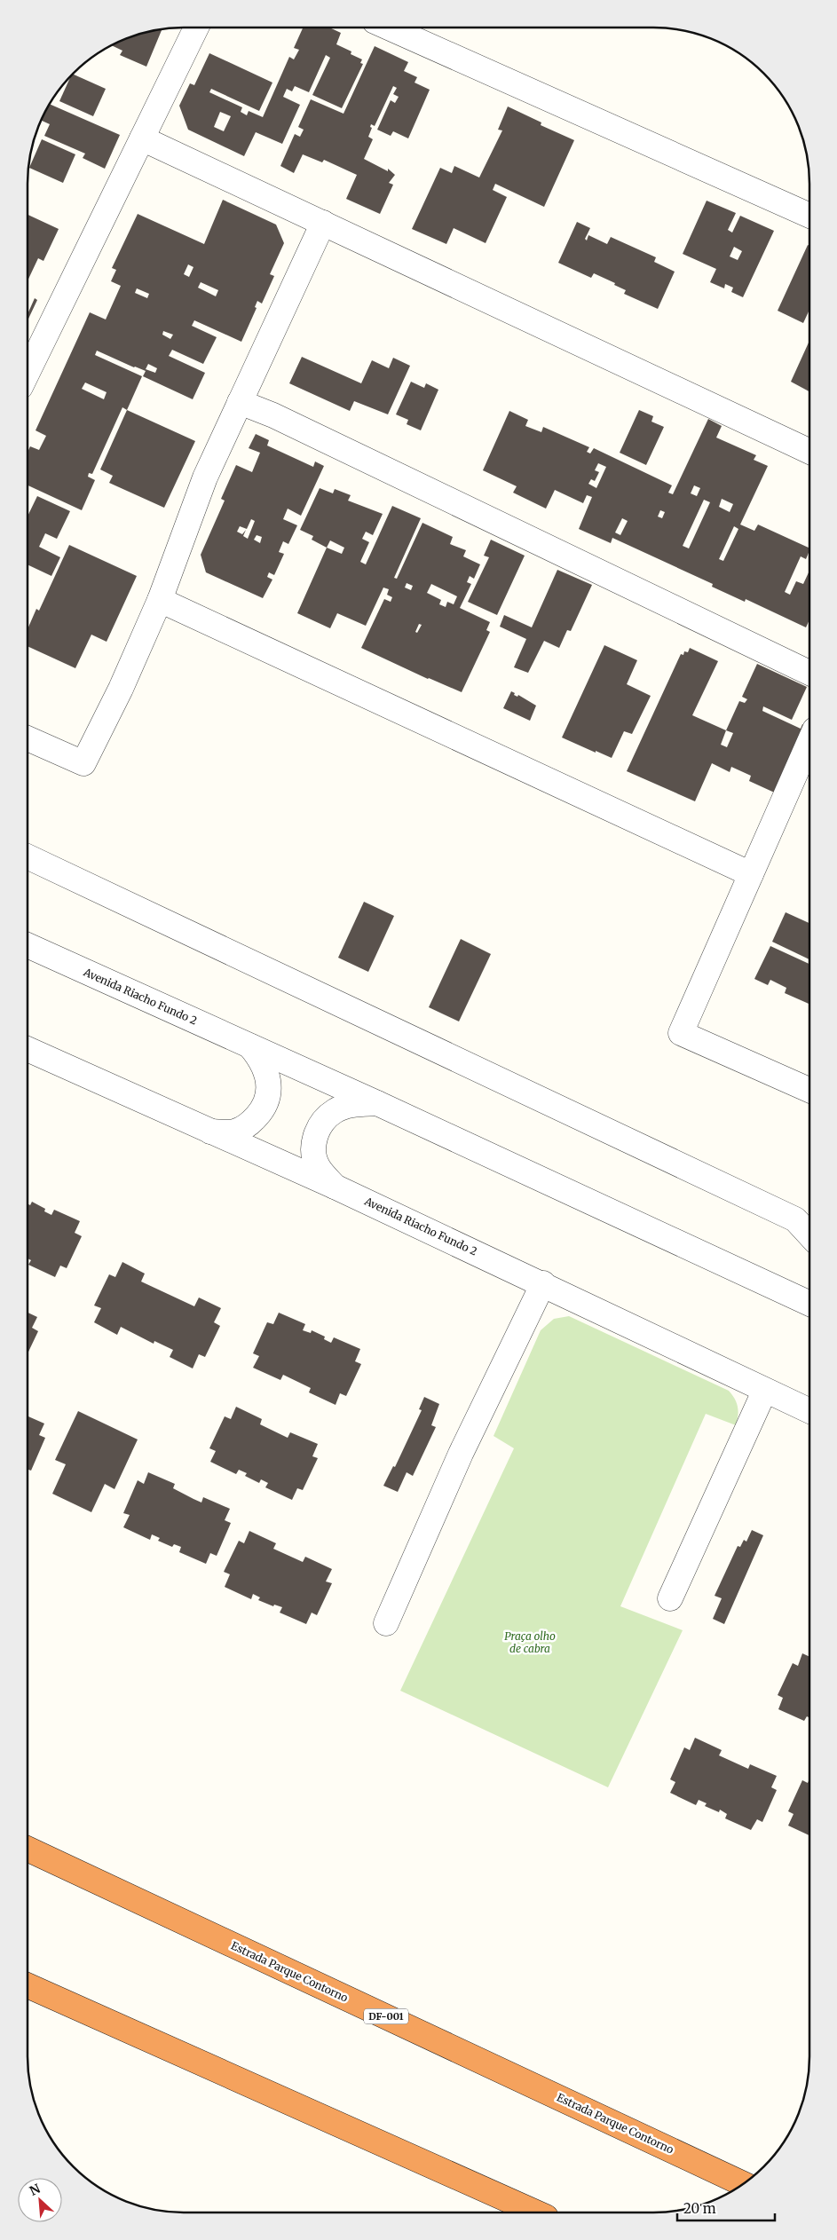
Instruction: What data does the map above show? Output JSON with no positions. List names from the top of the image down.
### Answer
{
  "streets": {
    "highway": ["Estrada Parque Contorno", "DF-001"],
    "street": ["Avenida Riacho Fundo 2"]
  },
  "parks": ["Praça olho de cabra"],
  "scale_bar": "20 m",
  "north": "top left"
}
